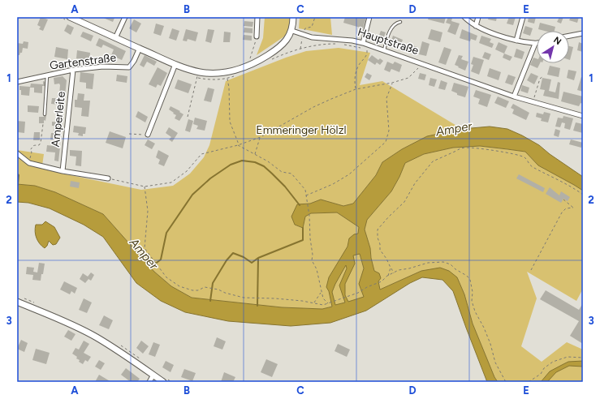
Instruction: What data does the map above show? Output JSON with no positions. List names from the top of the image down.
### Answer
{
  "streets": {
    "street": ["Hauptstraße", "Gartenstraße", "Amperleite"]
  },
  "crossings": [
    ["Gartenstraße", "Amperleite"]
  ],
  "water": ["Amper"],
  "parks": ["Emmeringer Hölzl"],
  "north": "top right",
  "grid": {
    "columns": [
      "A",
      "B",
      "C",
      "D",
      "E"
    ],
    "rows": ["1", "2", "3"]
  }
}
